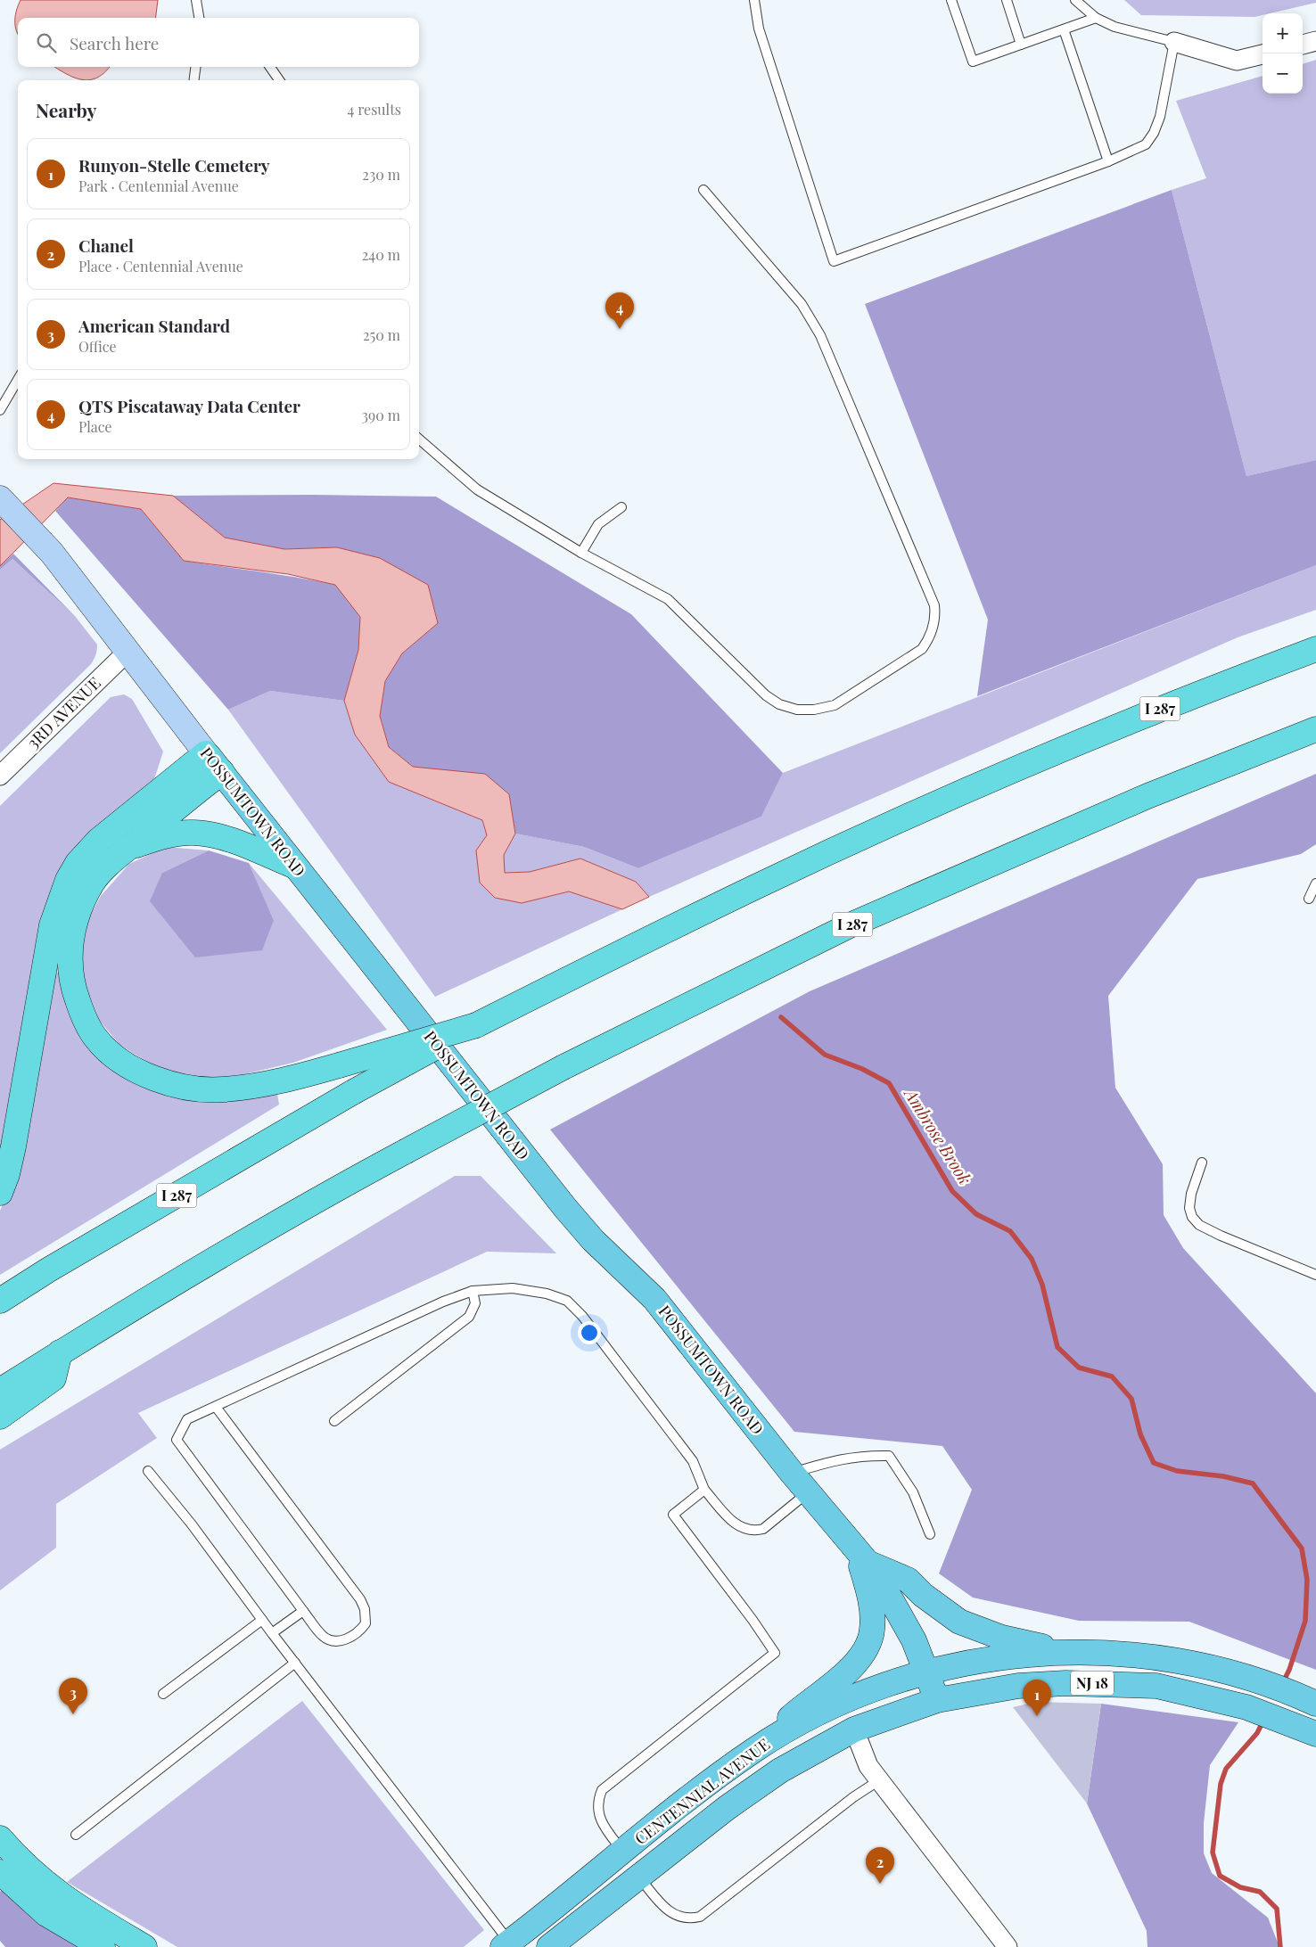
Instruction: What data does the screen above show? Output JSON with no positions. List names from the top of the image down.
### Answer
{
  "streets": {
    "highway": [
      "I 287",
      "POSSUMTOWN ROAD",
      "NJ 18",
      "CENTENNIAL AVENUE"
    ],
    "street": ["3RD AVENUE"]
  },
  "crossings": [
    ["3RD AVENUE", "POSSUMTOWN ROAD"],
    ["POSSUMTOWN ROAD", "CENTENNIAL AVENUE"]
  ],
  "water": ["Ambrose Brook"],
  "page": {
    "map_buttons": ["+", "−"],
    "search": "Search here",
    "heading": ["Nearby", "4 results"],
    "list": [
      {
        "mark": "1",
        "name": "Runyon-Stelle Cemetery",
        "note": "Park · Centennial Avenue",
        "value": "230 m"
      },
      {
        "mark": "2",
        "name": "Chanel",
        "note": "Place · Centennial Avenue",
        "value": "240 m"
      },
      {
        "mark": "3",
        "name": "American Standard",
        "note": "Office",
        "value": "250 m"
      },
      {
        "mark": "4",
        "name": "QTS Piscataway Data Center",
        "note": "Place",
        "value": "390 m"
      }
    ],
    "pins": [
      "4",
      "3",
      "1",
      "2"
    ]
  }
}
